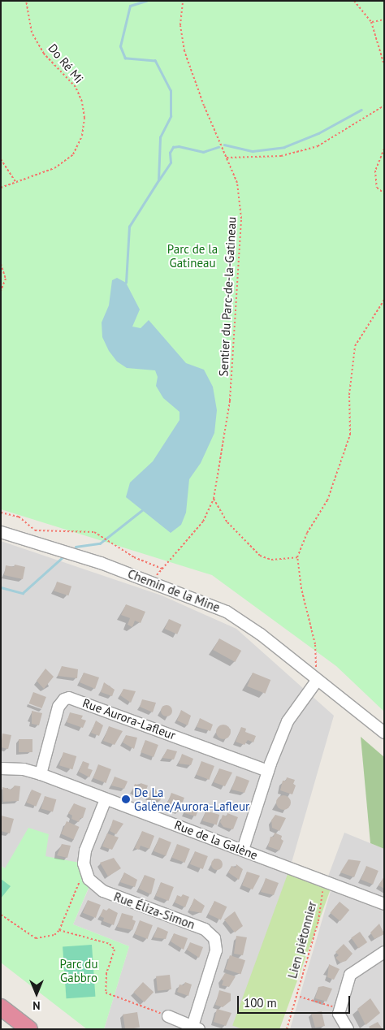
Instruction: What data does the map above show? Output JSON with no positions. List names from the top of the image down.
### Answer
{
  "streets": {
    "street": [
      "Chemin de la Mine",
      "Rue Aurora-Lafleur",
      "Rue de la Galène",
      "Rue Éliza-Simon"
    ],
    "path": ["Do Ré Mi", "Sentier du Parc-de-la-Gatineau", "Lien piétonnier"]
  },
  "crossings": [
    ["Sentier du Parc-de-la-Gatineau", "Chemin de la Mine"],
    ["Rue Aurora-Lafleur", "Rue de la Galène"],
    ["Rue de la Galène", "Lien piétonnier"]
  ],
  "parks": ["Parc de la Gatineau", "Parc du Gabbro"],
  "places": ["De La Galène/Aurora-Lafleur"],
  "scale_bar": "100 m",
  "north": "bottom"
}
